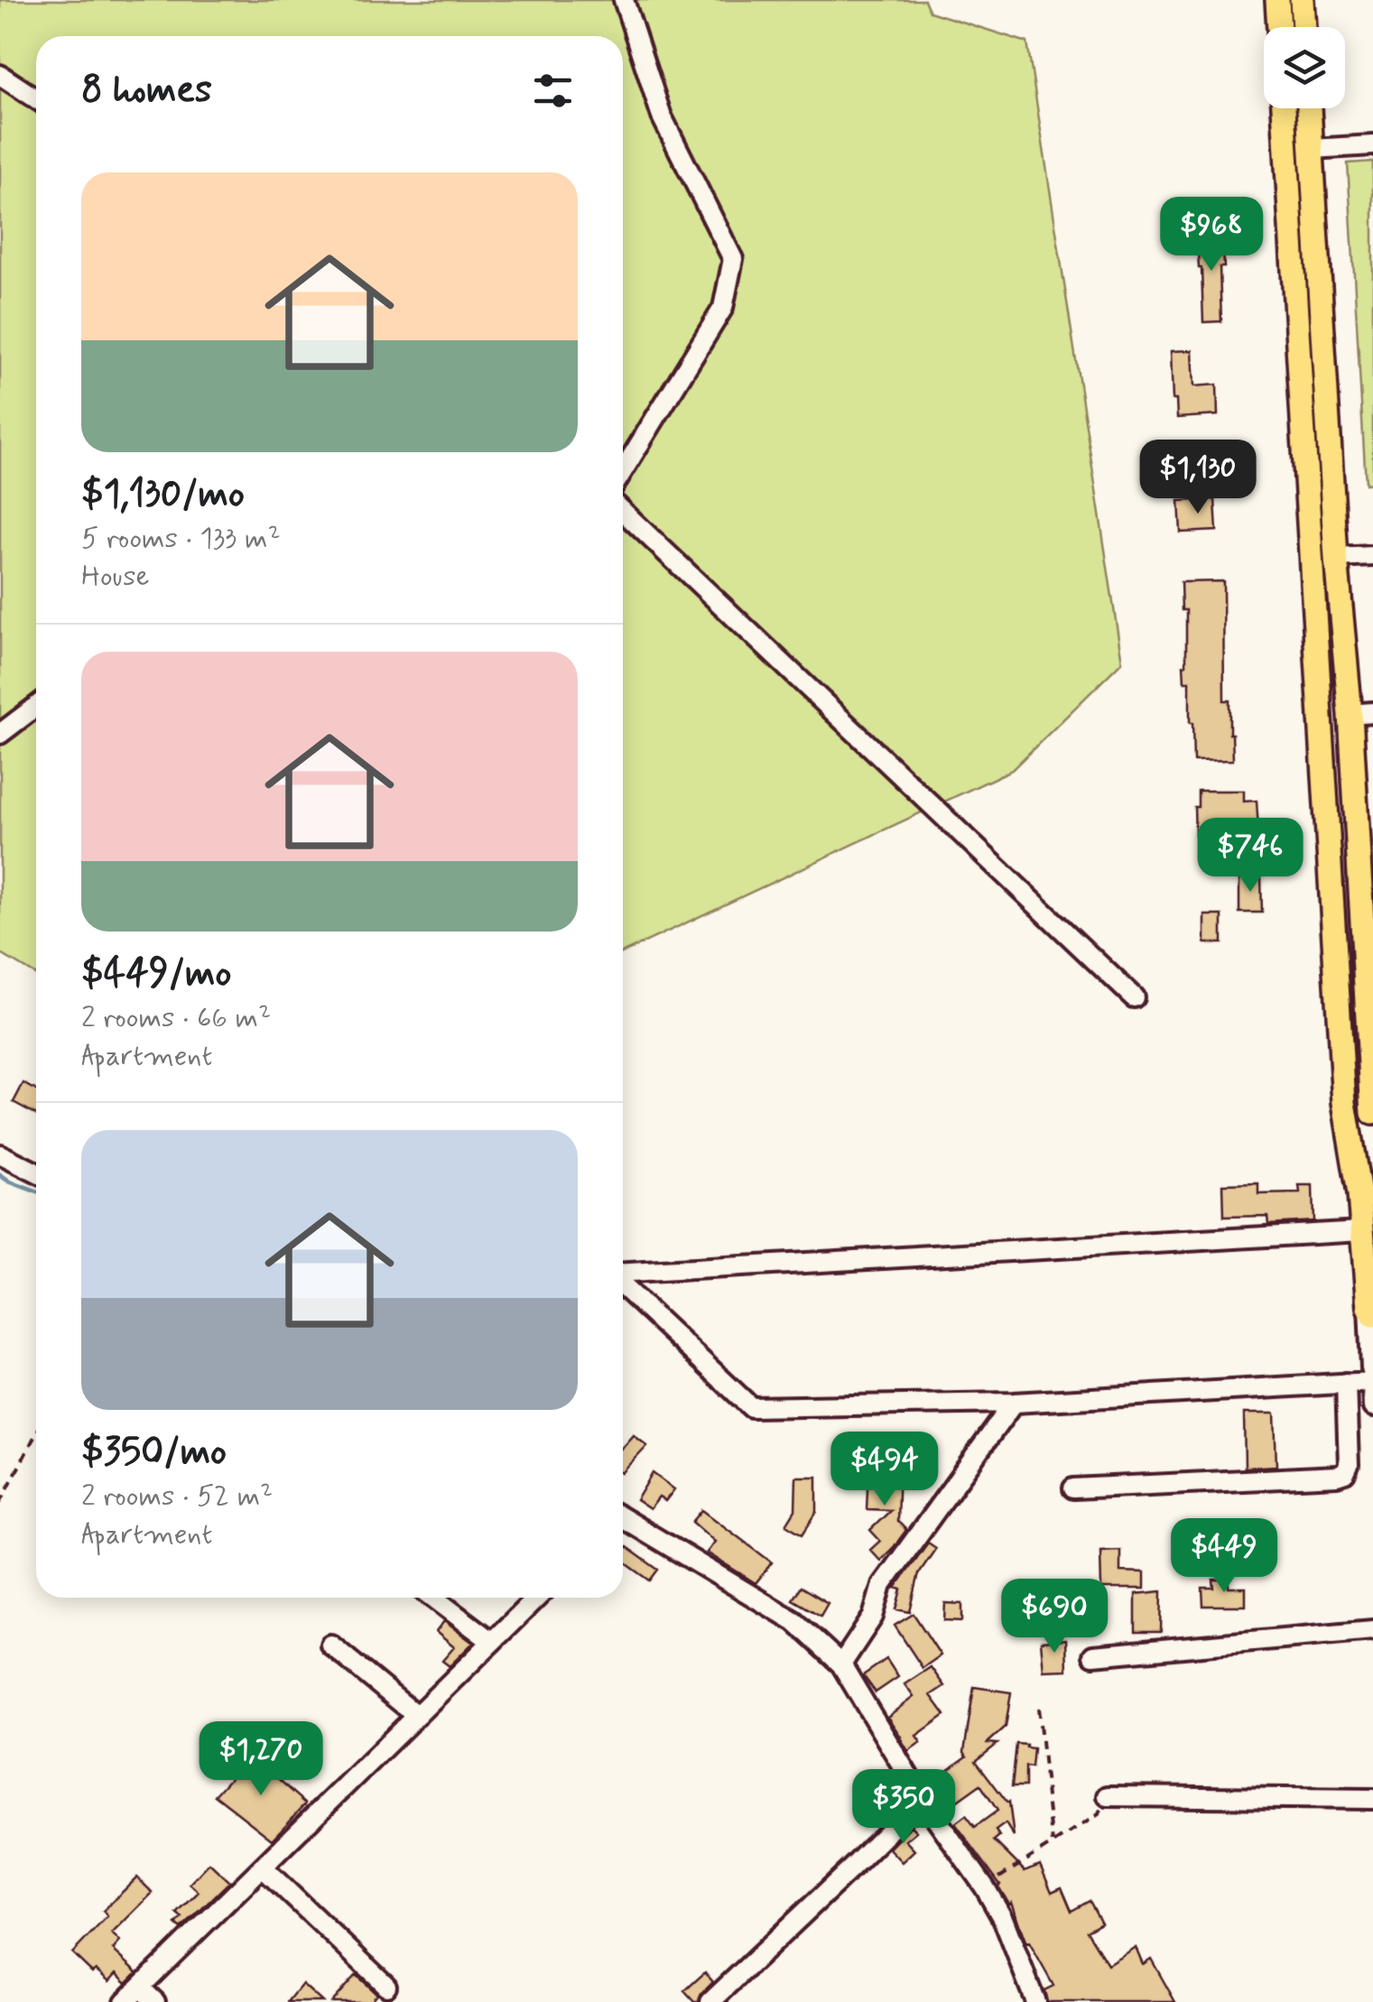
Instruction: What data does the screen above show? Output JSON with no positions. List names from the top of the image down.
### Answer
{
  "page": {
    "heading": "8 homes",
    "list": [
      {
        "name": "$1,130/mo",
        "note": "5 rooms · 133 m² · House"
      },
      {
        "name": "$449/mo",
        "note": "2 rooms · 66 m² · Apartment"
      },
      {
        "name": "$350/mo",
        "note": "2 rooms · 52 m² · Apartment"
      }
    ],
    "price": [
      "$968",
      "$1,130",
      "$746",
      "$494",
      "$449",
      "$690",
      "$1,270",
      "$350"
    ]
  }
}
